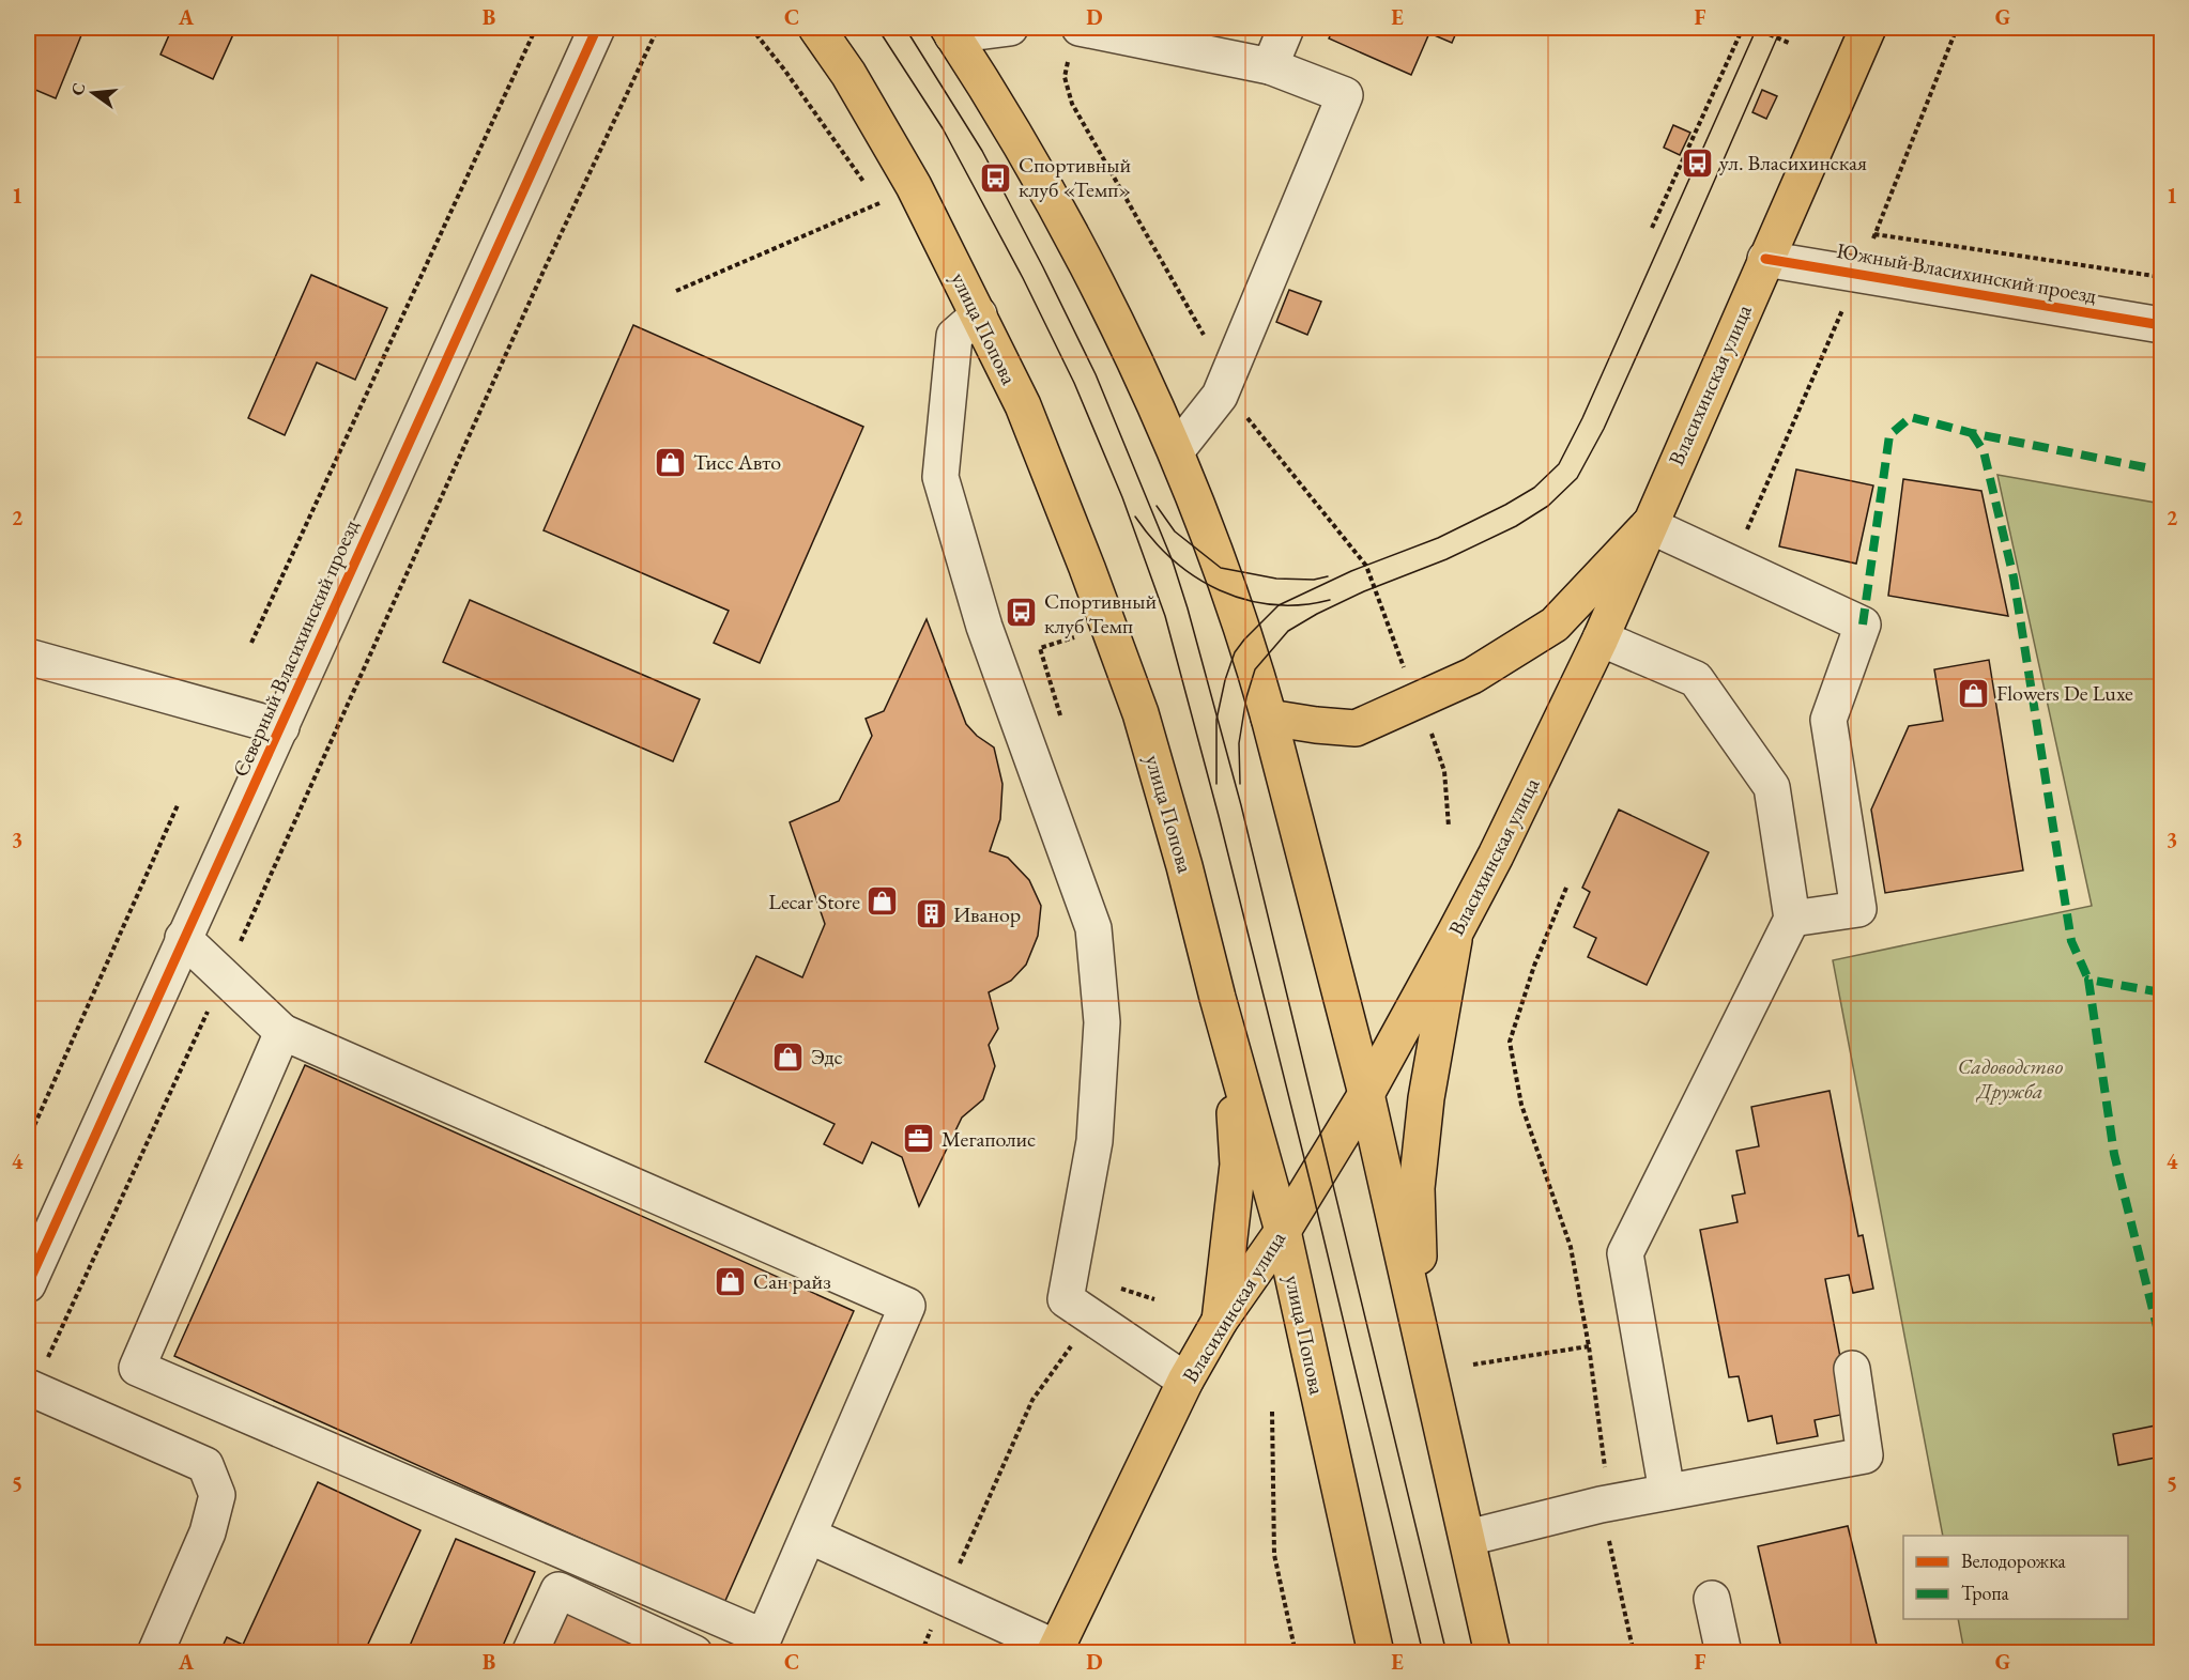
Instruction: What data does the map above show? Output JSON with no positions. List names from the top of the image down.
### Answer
{
  "streets": {
    "main road": ["улица Попова", "Власихинская улица"],
    "street": ["Южный Власихинский проезд", "Северный Власихинский проезд"]
  },
  "crossings": [
    ["Южный Власихинский проезд", "Власихинская улица"],
    ["улица Попова", "Власихинская улица"]
  ],
  "parks": ["Садоводство Дружба"],
  "places": {
    "bus stop": ["ул. Власихинская", "Спортивный клуб «Темп»", "Спортивный клуб Темп"],
    "shop": [
      "Тисс Авто",
      "Flowers De Luxe",
      "Lecar Store",
      "Эдс",
      "Сан райз"
    ],
    "building": ["Иванор"],
    "office": ["Мегаполис"]
  },
  "legend": ["Велодорожка", "Тропа"],
  "north": "left",
  "grid": {
    "columns": [
      "A",
      "B",
      "C",
      "D",
      "E",
      "F",
      "G"
    ],
    "rows": [
      "1",
      "2",
      "3",
      "4",
      "5"
    ]
  }
}
